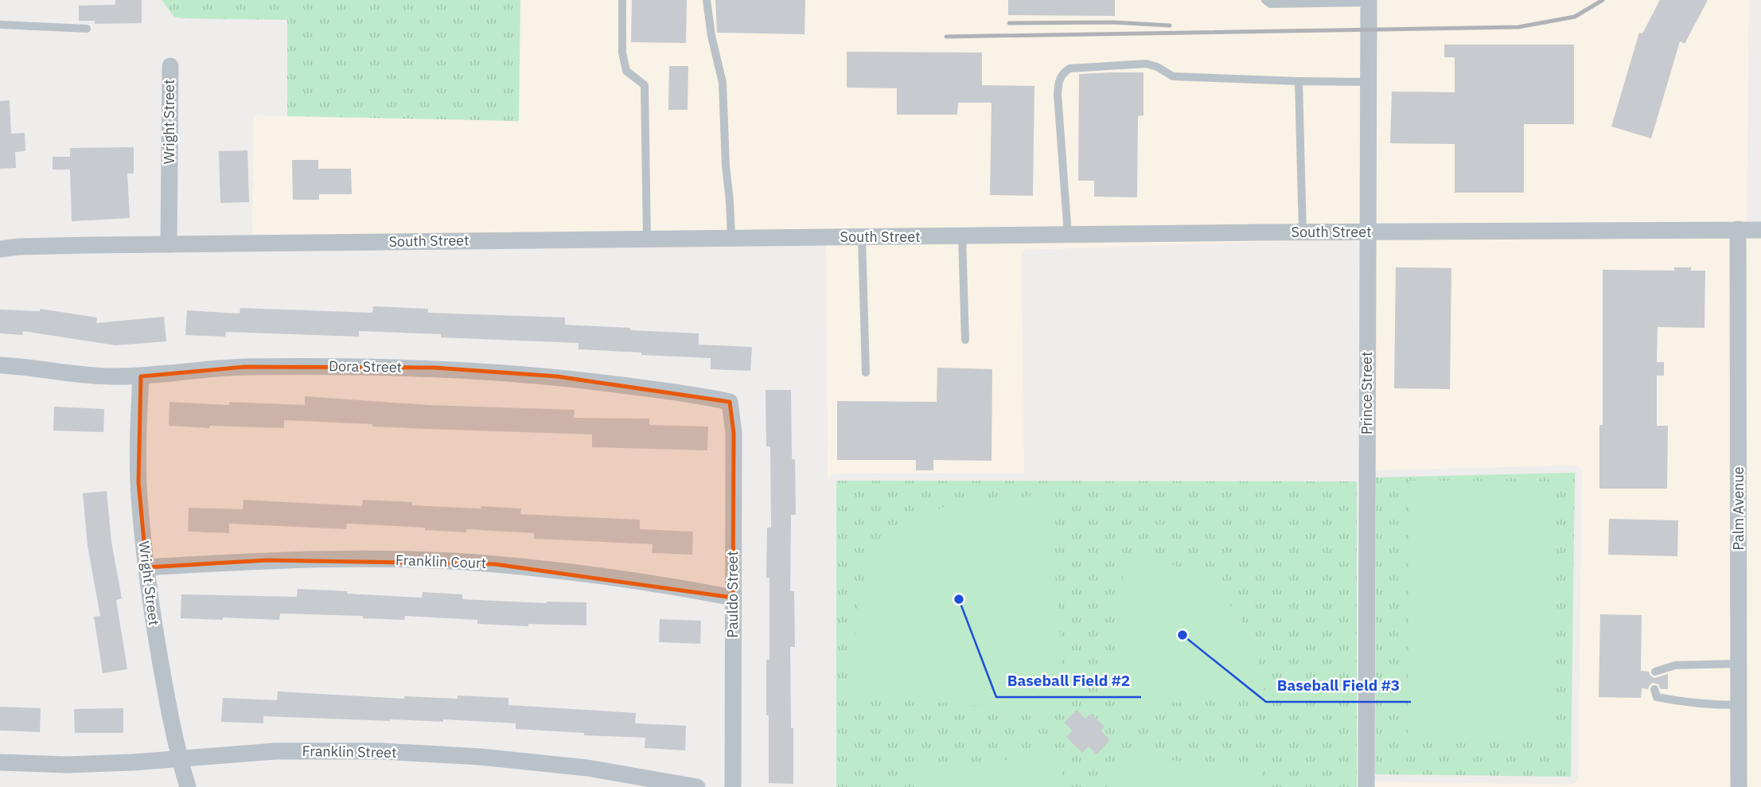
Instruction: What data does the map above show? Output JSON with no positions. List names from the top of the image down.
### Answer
{
  "streets": {
    "street": [
      "Wright Street",
      "South Street",
      "Dora Street",
      "Prince Street",
      "Palm Avenue",
      "Franklin Court",
      "Pauldo Street",
      "Franklin Street"
    ]
  },
  "crossings": [
    ["Wright Street", "South Street"],
    ["Wright Street", "Dora Street"],
    ["Wright Street", "Franklin Court"],
    ["Wright Street", "Franklin Street"],
    ["South Street", "Prince Street"],
    ["South Street", "Palm Avenue"],
    ["Dora Street", "Pauldo Street"],
    ["Franklin Court", "Pauldo Street"]
  ],
  "places": ["Baseball Field #2", "Baseball Field #3"]
}
